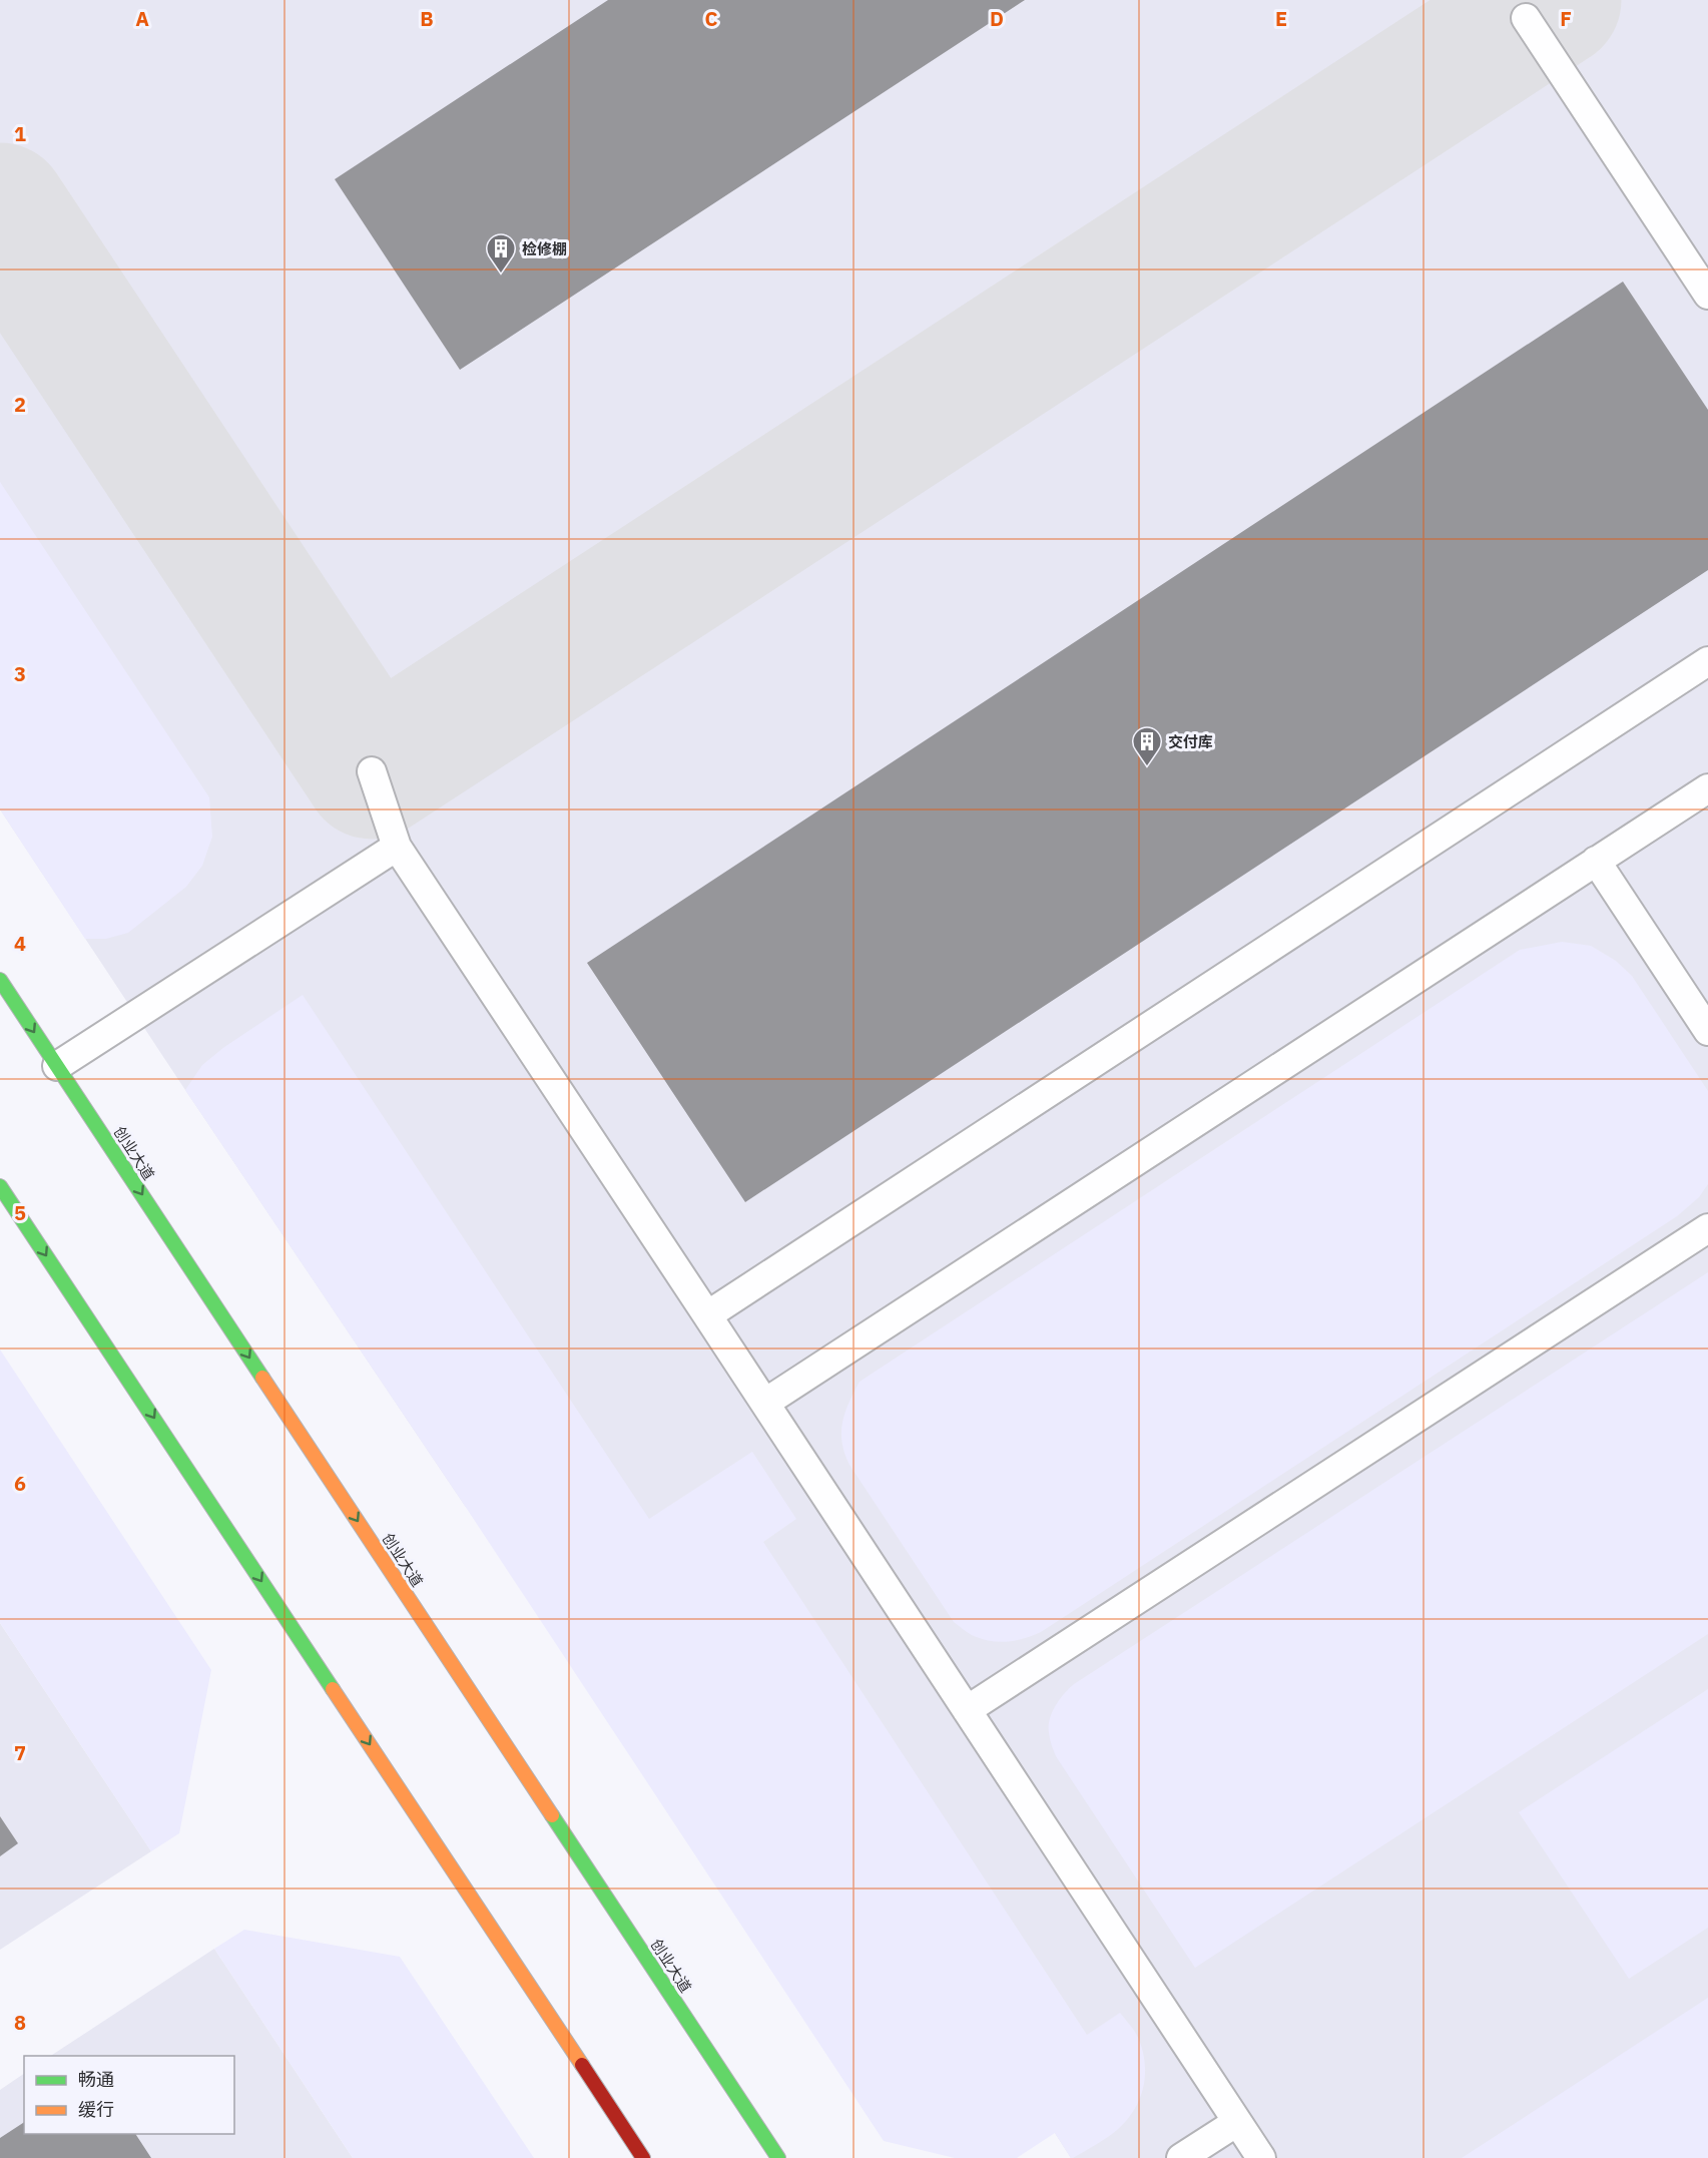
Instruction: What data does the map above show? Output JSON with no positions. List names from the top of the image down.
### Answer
{
  "streets": {
    "main road": ["创业大道"]
  },
  "places": {
    "building": ["检修棚", "交付库"]
  },
  "legend": ["畅通", "缓行"],
  "grid": {
    "columns": [
      "A",
      "B",
      "C",
      "D",
      "E",
      "F"
    ],
    "rows": [
      "1",
      "2",
      "3",
      "4",
      "5",
      "6",
      "7",
      "8"
    ]
  }
}
